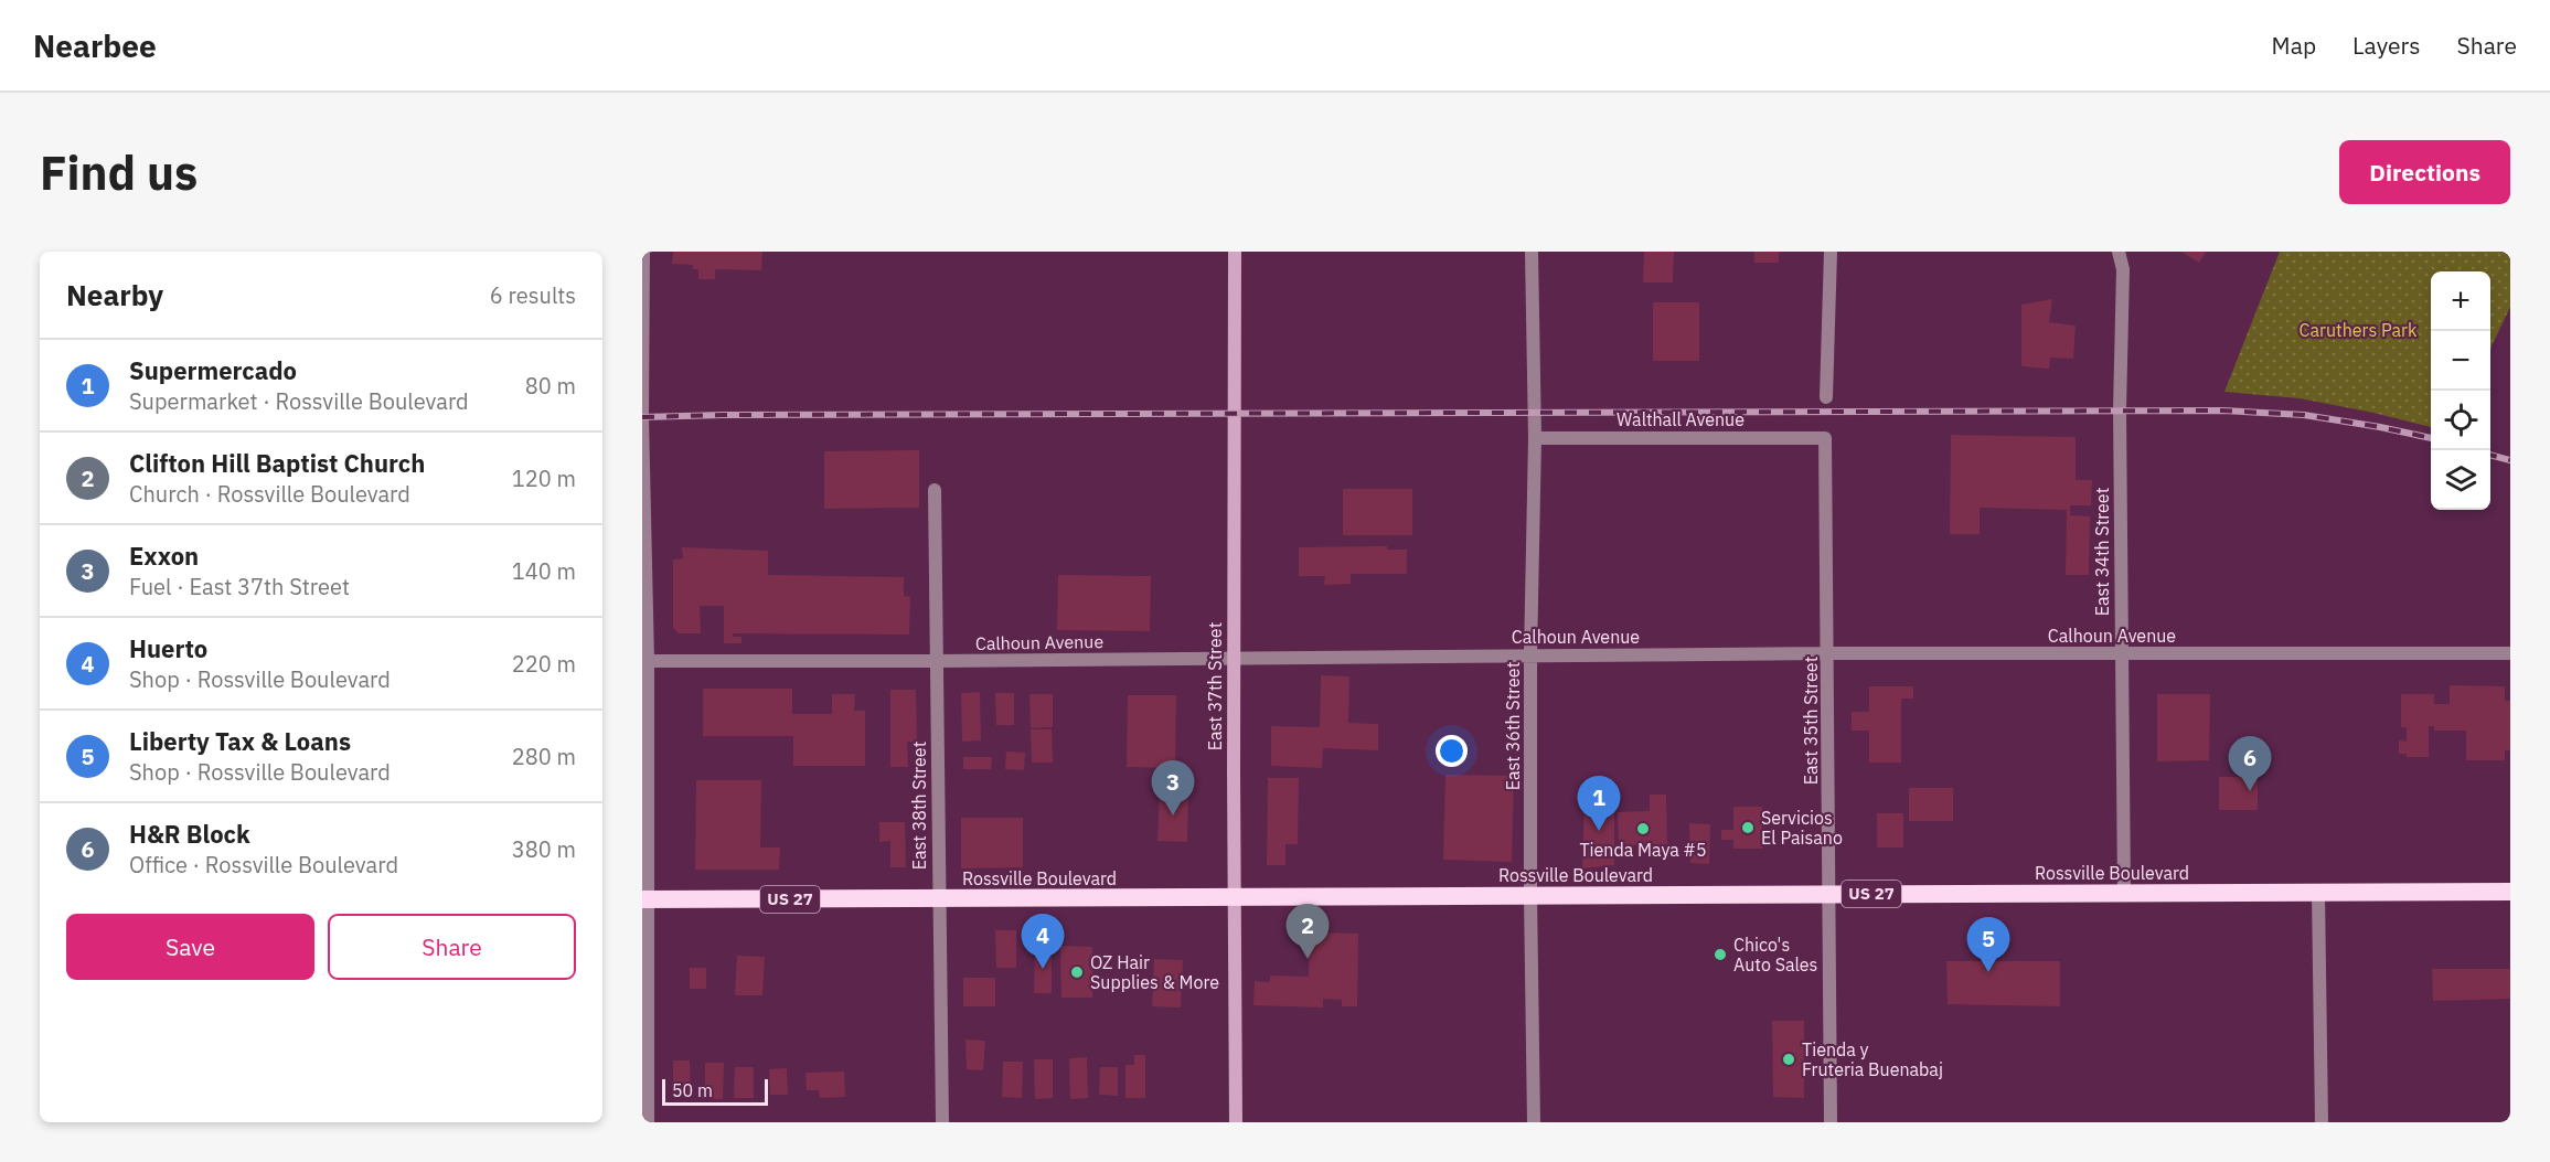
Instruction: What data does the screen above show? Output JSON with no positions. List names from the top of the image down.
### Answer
{
  "streets": {
    "highway": ["Rossville Boulevard", "US 27"],
    "main road": ["East 37th Street"],
    "street": [
      "Walthall Avenue",
      "East 34th Street",
      "Calhoun Avenue",
      "East 35th Street",
      "East 36th Street",
      "East 38th Street"
    ]
  },
  "crossings": [
    ["Walthall Avenue", "East 35th Street"],
    ["Walthall Avenue", "East 36th Street"],
    ["East 34th Street", "Calhoun Avenue"],
    ["East 34th Street", "Rossville Boulevard"],
    ["Calhoun Avenue", "East 37th Street"],
    ["Calhoun Avenue", "East 35th Street"],
    ["Calhoun Avenue", "East 36th Street"],
    ["Calhoun Avenue", "East 38th Street"],
    ["East 37th Street", "Rossville Boulevard"],
    ["East 35th Street", "Rossville Boulevard"],
    ["East 36th Street", "Rossville Boulevard"],
    ["East 38th Street", "Rossville Boulevard"]
  ],
  "parks": ["Caruthers Park"],
  "places": [
    "Servicios El Paisano",
    "Tienda Maya #5",
    "Chico's Auto Sales",
    "OZ Hair Supplies & More",
    "Tienda y Fruteria Buenabaj"
  ],
  "scale_bar": "50 m",
  "page": {
    "header": "Nearbee",
    "nav": ["Map", "Layers", "Share"],
    "buttons": [
      "Directions",
      ["Save", "Share"]
    ],
    "title": "Find us",
    "heading": ["Nearby", "6 results"],
    "map_buttons": ["+", "−"],
    "list": [
      {
        "mark": "1",
        "name": "Supermercado",
        "note": "Supermarket · Rossville Boulevard",
        "value": "80 m"
      },
      {
        "mark": "2",
        "name": "Clifton Hill Baptist Church",
        "note": "Church · Rossville Boulevard",
        "value": "120 m"
      },
      {
        "mark": "3",
        "name": "Exxon",
        "note": "Fuel · East 37th Street",
        "value": "140 m"
      },
      {
        "mark": "4",
        "name": "Huerto",
        "note": "Shop · Rossville Boulevard",
        "value": "220 m"
      },
      {
        "mark": "5",
        "name": "Liberty Tax & Loans",
        "note": "Shop · Rossville Boulevard",
        "value": "280 m"
      },
      {
        "mark": "6",
        "name": "H&R Block",
        "note": "Office · Rossville Boulevard",
        "value": "380 m"
      }
    ],
    "pins": [
      "6",
      "3",
      "1",
      "2",
      "4",
      "5"
    ],
    "scale": "50 m"
  }
}
